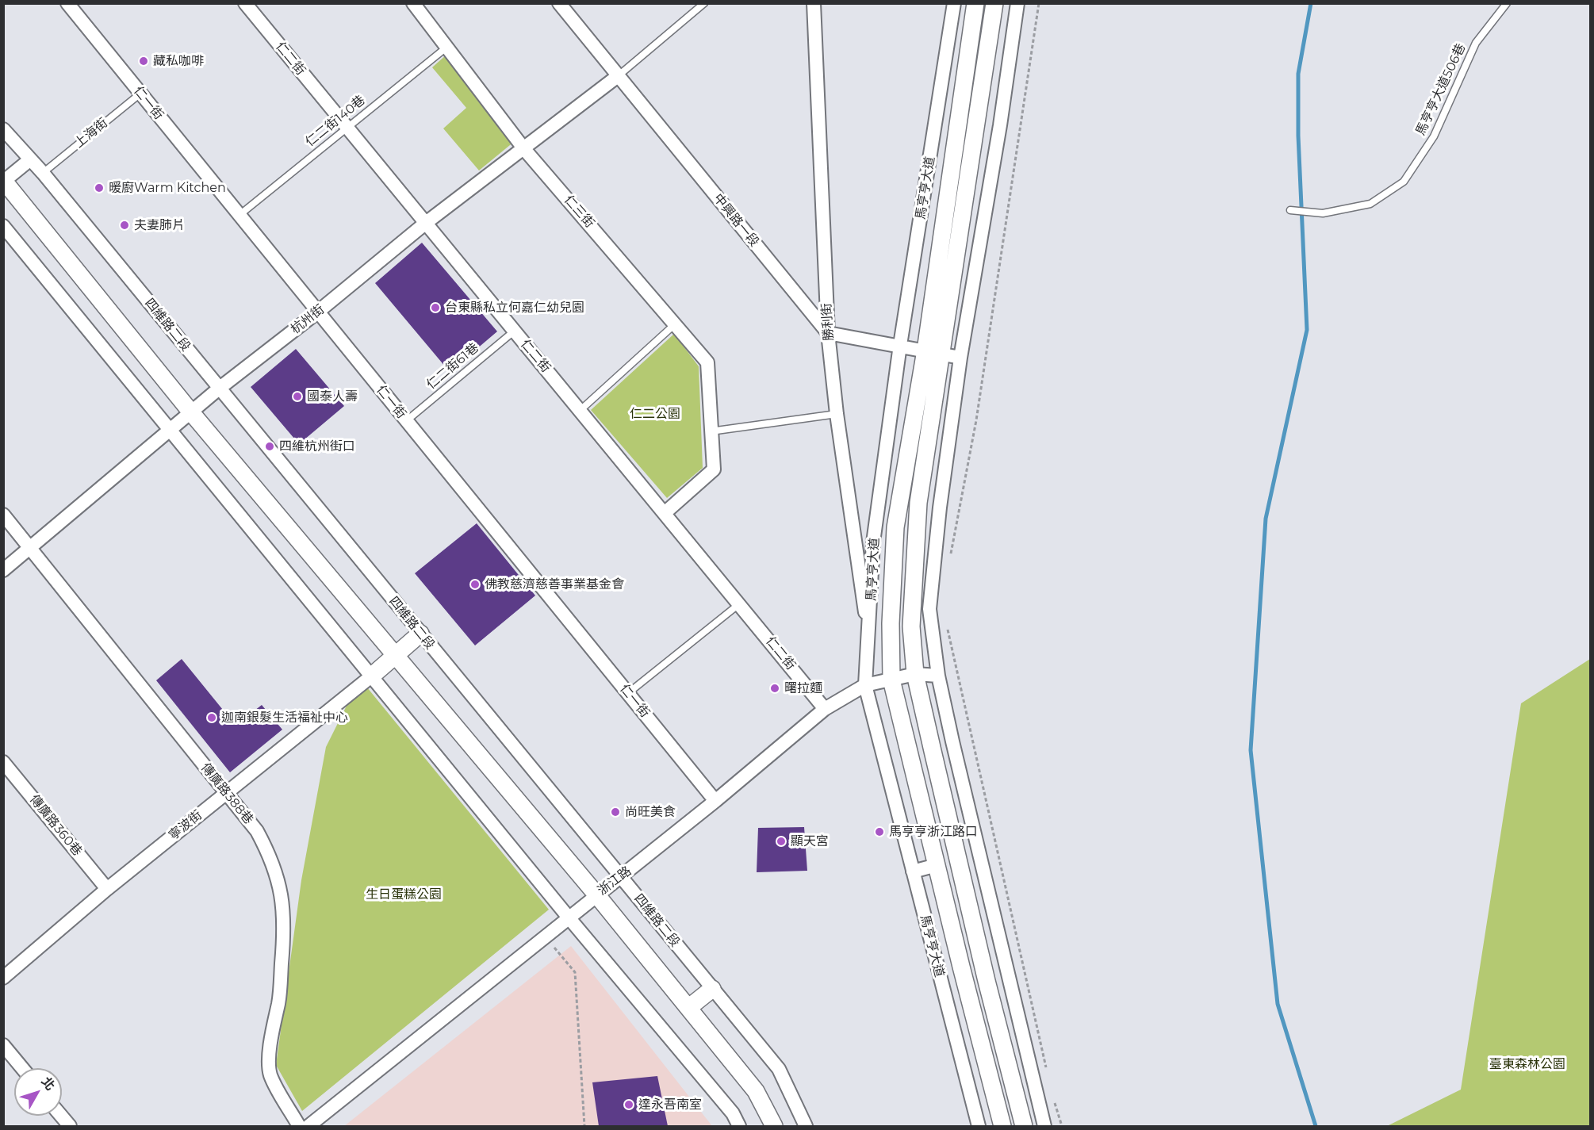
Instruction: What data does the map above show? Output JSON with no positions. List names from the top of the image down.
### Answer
{
  "streets": {
    "street": [
      "仁二街",
      "仁一街",
      "馬亨亨大道",
      "仁三街",
      "中興路一段",
      "杭州街",
      "勝利街",
      "四維路二段",
      "傳廣路388巷",
      "傳廣路360巷",
      "寧波街",
      "浙江路"
    ],
    "lane": [
      "馬亨亨大道506巷",
      "仁二街140巷",
      "上海街",
      "仁二街61巷"
    ]
  },
  "crossings": [
    ["仁二街", "仁二街140巷"],
    ["仁二街", "仁三街"],
    ["仁二街", "杭州街"],
    ["仁二街", "仁二街61巷"],
    ["仁二街", "浙江路"],
    ["仁一街", "仁二街140巷"],
    ["仁一街", "上海街"],
    ["仁一街", "杭州街"],
    ["仁一街", "仁二街61巷"],
    ["仁一街", "浙江路"],
    ["仁二街140巷", "仁三街"],
    ["上海街", "四維路二段"],
    ["馬亨亨大道", "勝利街"],
    ["馬亨亨大道", "浙江路"],
    ["仁三街", "杭州街"],
    ["中興路一段", "杭州街"],
    ["中興路一段", "勝利街"],
    ["杭州街", "四維路二段"],
    ["杭州街", "傳廣路388巷"],
    ["四維路二段", "浙江路"],
    ["傳廣路388巷", "寧波街"],
    ["傳廣路360巷", "寧波街"]
  ],
  "parks": ["仁二公園", "生日蛋糕公園", "臺東森林公園"],
  "places": [
    "藏私咖啡",
    "暖廚Warm Kitchen",
    "夫妻肺片",
    "台東縣私立何嘉仁幼兒園",
    "國泰人壽",
    "四維杭州街口",
    "佛教慈濟慈善事業基金會",
    "曙拉麵",
    "迦南銀髮生活福祉中心",
    "尚旺美食",
    "馬亨亨浙江路口",
    "顯天宮",
    "達永吾南室"
  ],
  "north": "top right"
}
